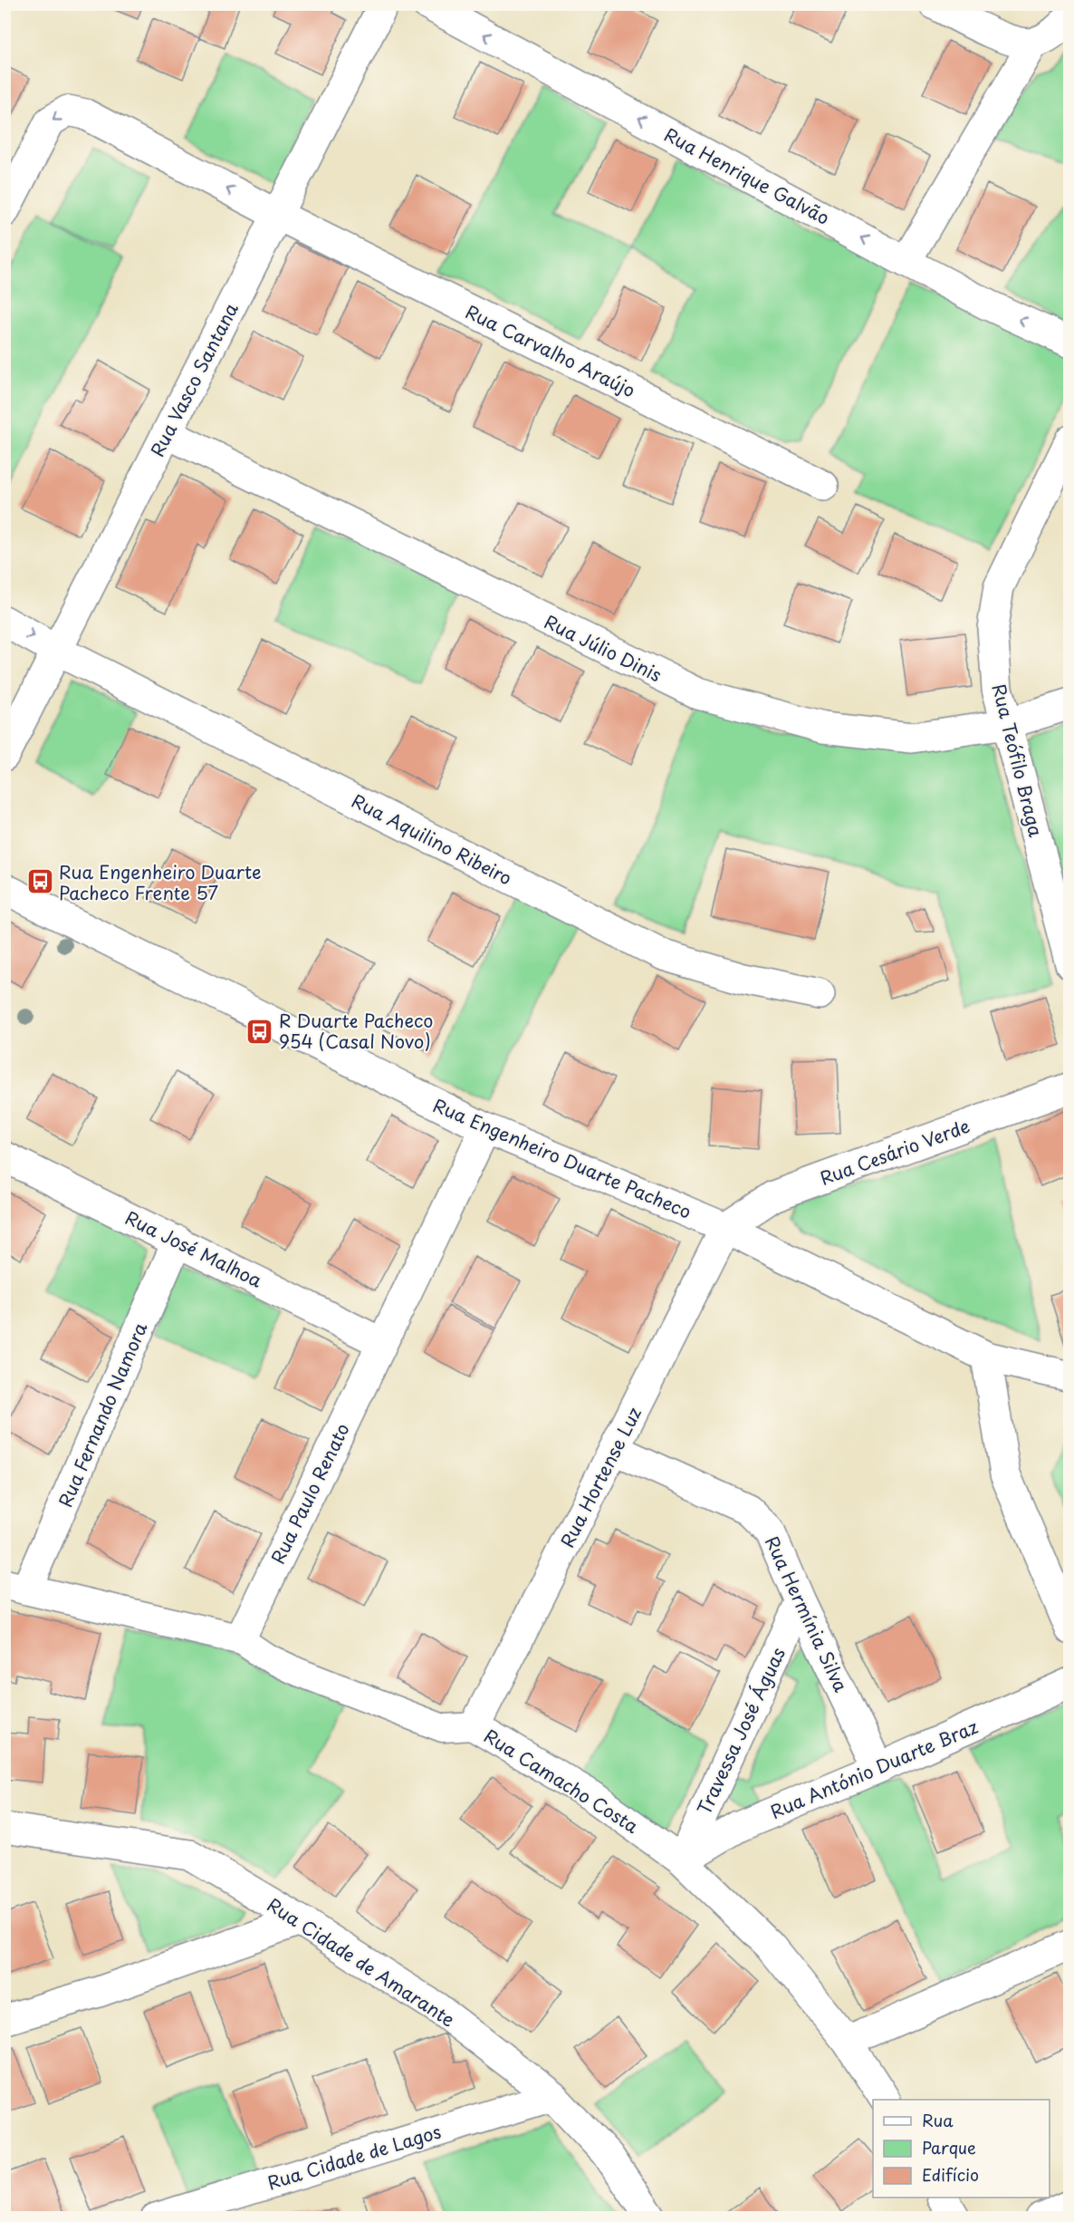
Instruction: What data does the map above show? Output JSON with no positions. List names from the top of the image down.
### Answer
{
  "streets": {
    "street": [
      "Rua Henrique Galvão",
      "Rua Carvalho Araújo",
      "Rua Vasco Santana",
      "Rua Júlio Dinis",
      "Rua Teófilo Braga",
      "Rua Aquilino Ribeiro",
      "Rua Cesário Verde",
      "Rua Engenheiro Duarte Pacheco",
      "Rua José Malhoa",
      "Rua Fernando Namora",
      "Rua Hortense Luz",
      "Rua Paulo Renato",
      "Rua Hermínia Silva",
      "Travessa José Águas",
      "Rua António Duarte Braz",
      "Rua Camacho Costa",
      "Rua Cidade de Amarante",
      "Rua Cidade de Lagos"
    ]
  },
  "crossings": [
    ["Rua Carvalho Araújo", "Rua Vasco Santana"],
    ["Rua Vasco Santana", "Rua Júlio Dinis"],
    ["Rua Vasco Santana", "Rua Aquilino Ribeiro"],
    ["Rua Júlio Dinis", "Rua Teófilo Braga"],
    ["Rua Cesário Verde", "Rua Engenheiro Duarte Pacheco"],
    ["Rua Cesário Verde", "Rua Hortense Luz"],
    ["Rua Engenheiro Duarte Pacheco", "Rua Hortense Luz"],
    ["Rua Engenheiro Duarte Pacheco", "Rua Paulo Renato"],
    ["Rua José Malhoa", "Rua Fernando Namora"],
    ["Rua José Malhoa", "Rua Paulo Renato"],
    ["Rua Hortense Luz", "Rua Hermínia Silva"],
    ["Rua Hortense Luz", "Rua Camacho Costa"],
    ["Rua Hermínia Silva", "Travessa José Águas"],
    ["Rua Hermínia Silva", "Rua António Duarte Braz"],
    ["Travessa José Águas", "Rua António Duarte Braz"],
    ["Travessa José Águas", "Rua Camacho Costa"],
    ["Rua António Duarte Braz", "Rua Camacho Costa"],
    ["Rua Cidade de Amarante", "Rua Cidade de Lagos"]
  ],
  "one_way": ["Rua Henrique Galvão"],
  "places": {
    "bus stop": ["Rua Engenheiro Duarte Pacheco Frente 57", "R Duarte Pacheco 954 (Casal Novo)"]
  },
  "legend": ["Rua", "Parque", "Edifício"]
}
